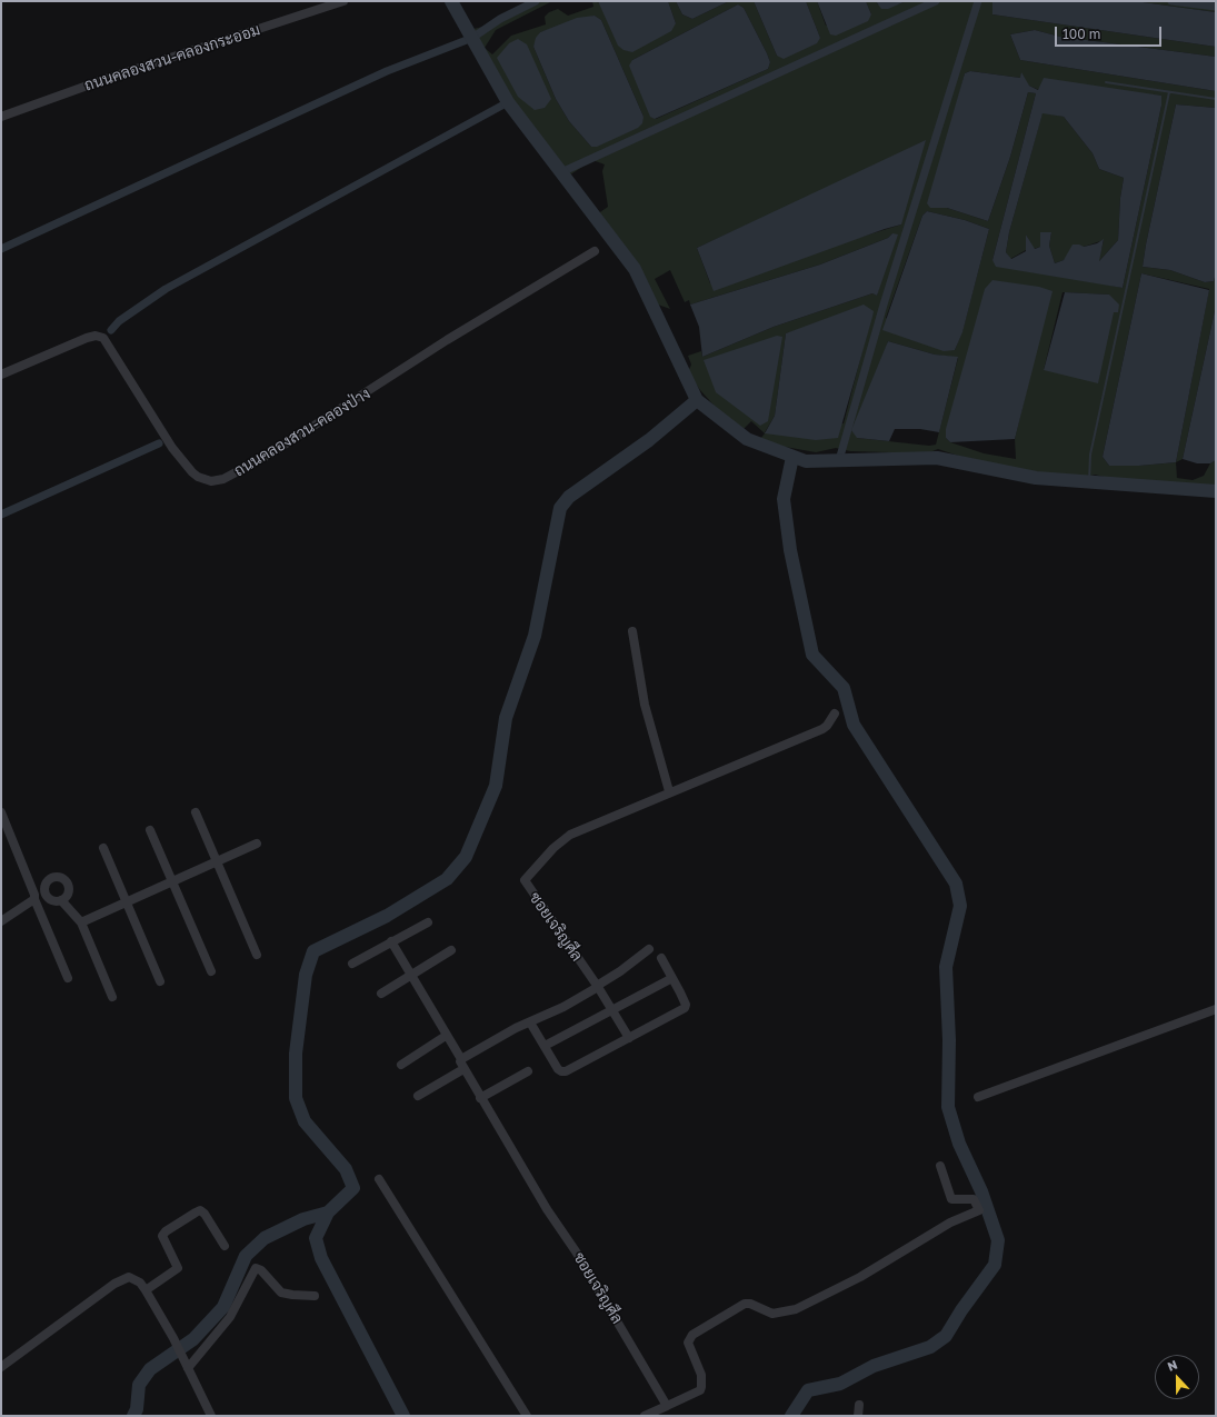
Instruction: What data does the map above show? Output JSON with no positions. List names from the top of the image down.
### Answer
{
  "streets": {
    "street": ["ถนนคลองสวน-คลองกระออม", "ถนนคลองสวน-คลองป่าง", "ซอยเจริญศีล"]
  },
  "scale_bar": "100 m",
  "north": "top"
}
